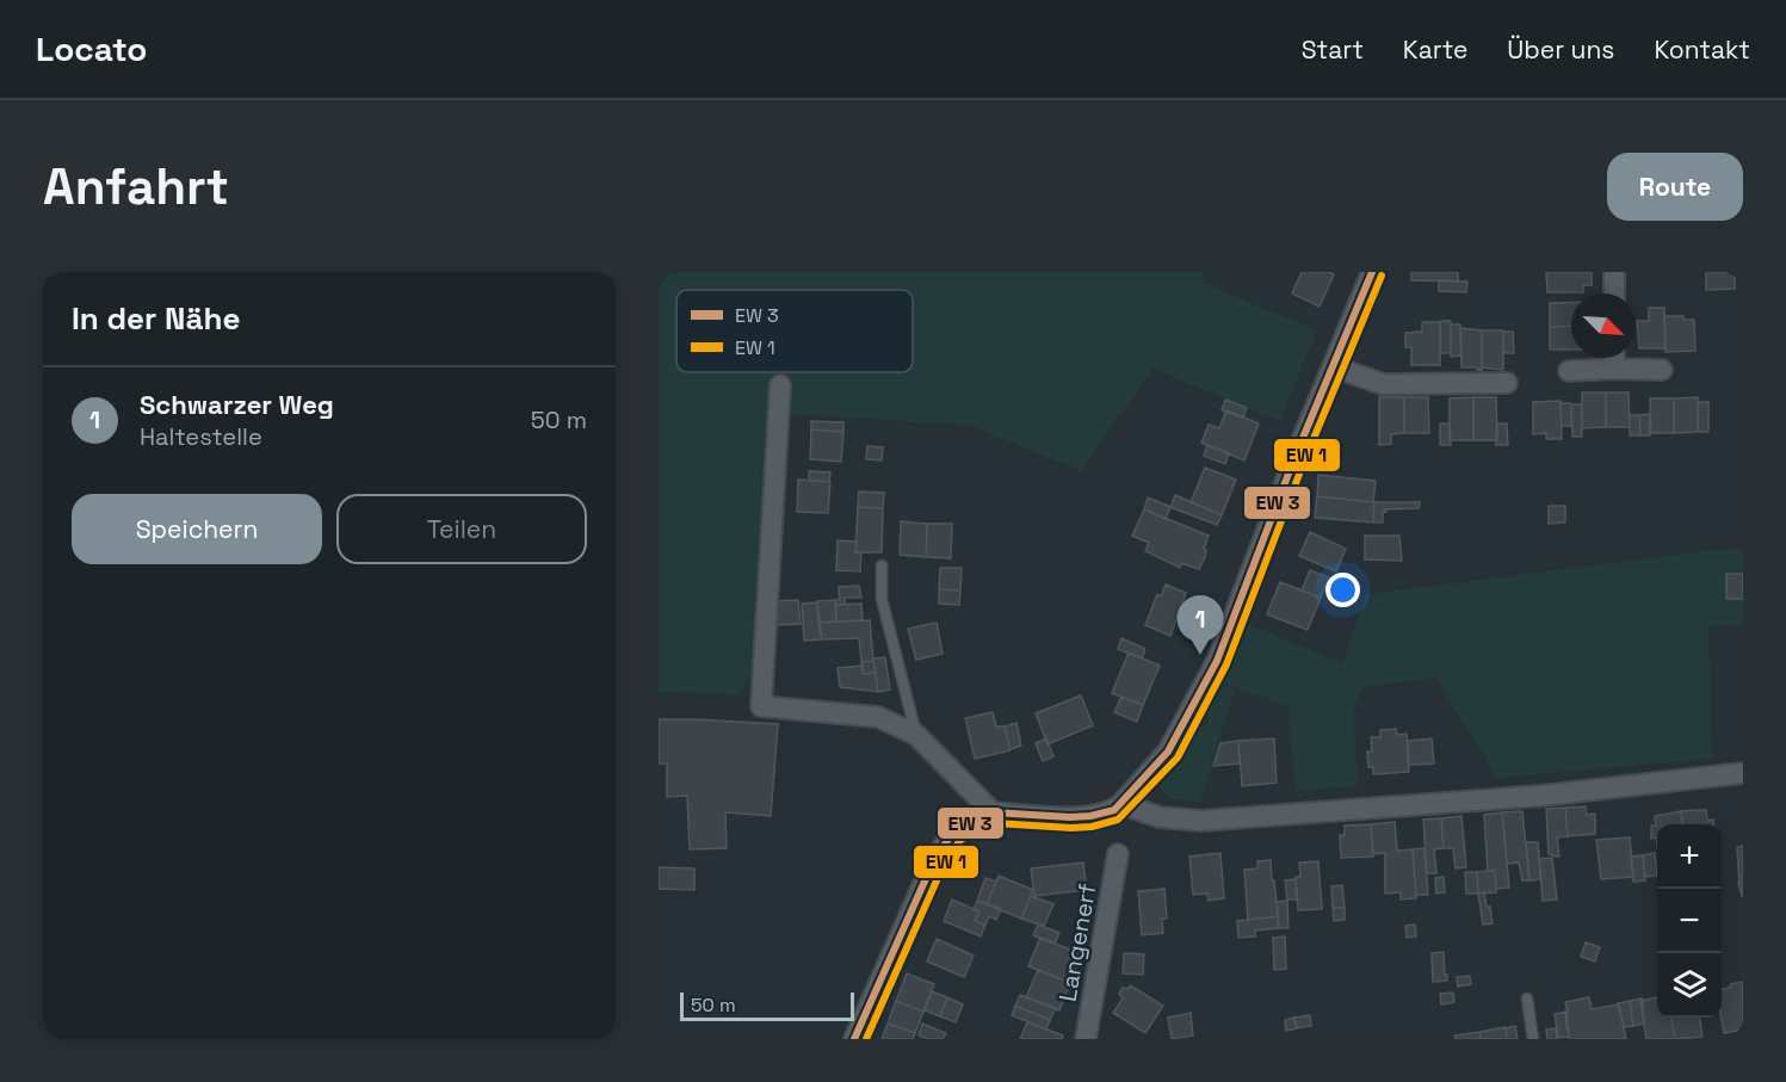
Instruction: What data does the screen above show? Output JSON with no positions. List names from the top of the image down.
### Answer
{
  "streets": {
    "street": ["Langenerf"]
  },
  "legend": ["EW 3", "EW 1"],
  "scale_bar": "50 m",
  "north": "bottom right",
  "page": {
    "header": "Locato",
    "nav": [
      "Start",
      "Karte",
      "Über uns",
      "Kontakt"
    ],
    "buttons": [
      "Route",
      ["Speichern", "Teilen"]
    ],
    "title": "Anfahrt",
    "heading": "In der Nähe",
    "list": [
      {
        "mark": "1",
        "name": "Schwarzer Weg",
        "note": "Haltestelle",
        "value": "50 m"
      }
    ],
    "pins": "1",
    "map_buttons": ["+", "−"],
    "scale": "50 m"
  }
}
